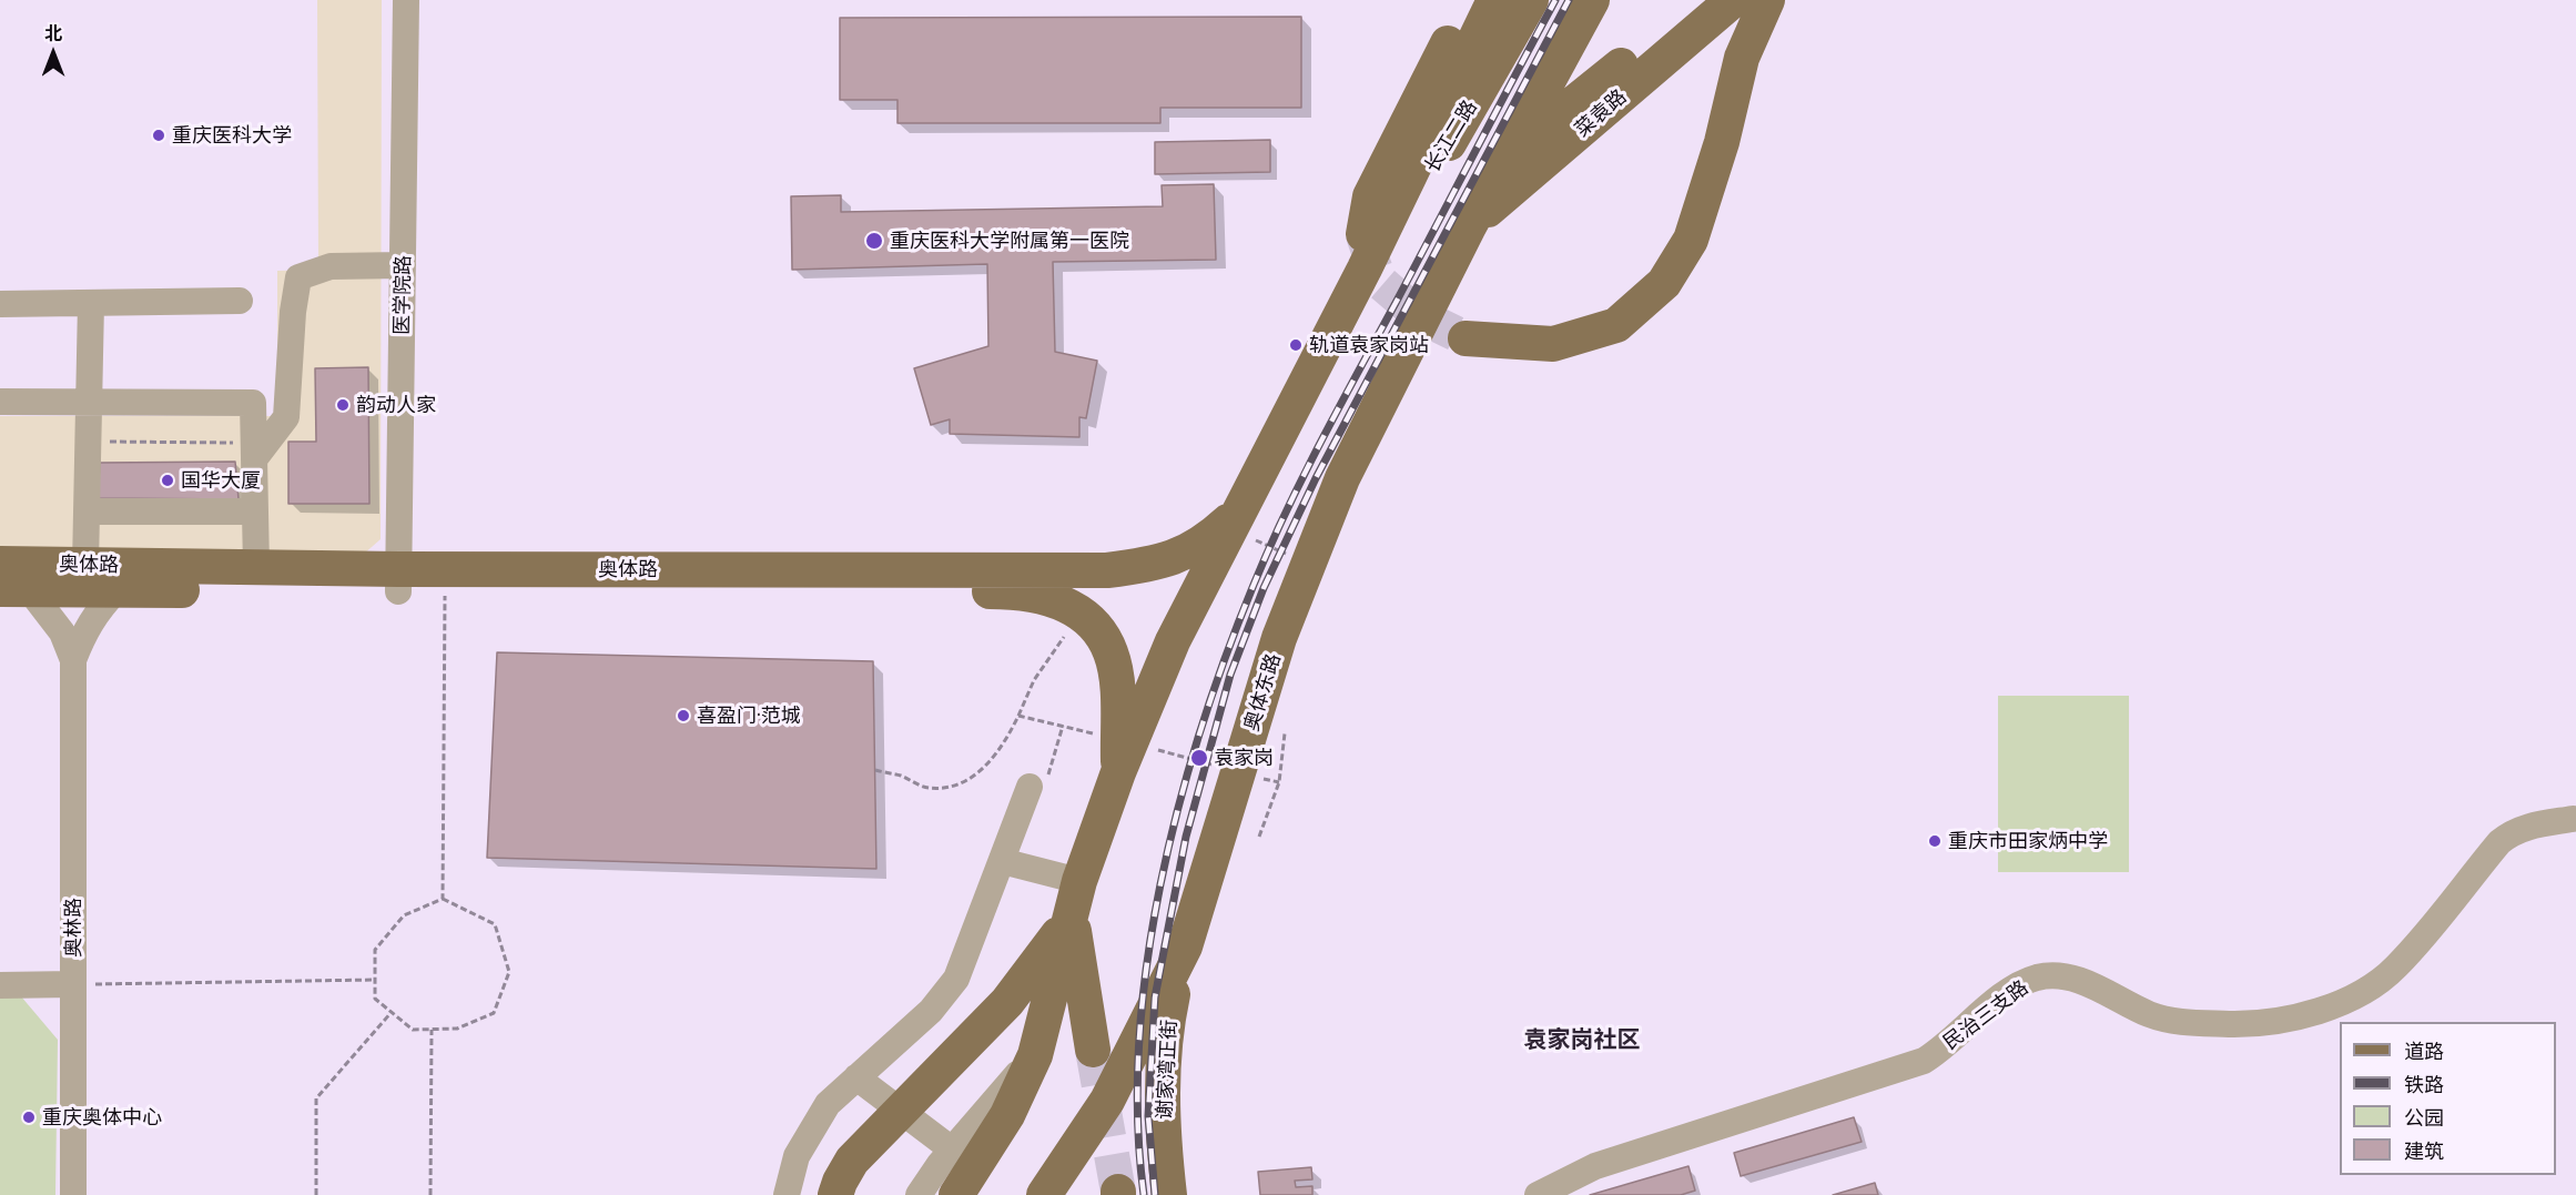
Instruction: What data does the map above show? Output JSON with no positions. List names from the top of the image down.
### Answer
{
  "streets": {
    "main road": [
      "菜袁路",
      "长江二路",
      "奥体路",
      "奥体东路",
      "谢家湾正街"
    ],
    "street": ["医学院路", "奥林路", "民治三支路"]
  },
  "crossings": [
    ["菜袁路", "奥体东路"],
    ["医学院路", "奥体路"],
    ["奥体路", "奥林路"],
    ["奥体东路", "谢家湾正街"]
  ],
  "districts": ["袁家岗社区"],
  "places": [
    "重庆医科大学",
    "重庆医科大学附属第一医院",
    "轨道袁家岗站",
    "韵动人家",
    "国华大厦",
    "喜盈门·范城",
    "袁家岗",
    "重庆市田家炳中学",
    "重庆奥体中心"
  ],
  "legend": [
    "道路",
    "铁路",
    "公园",
    "建筑"
  ],
  "north": "top"
}
